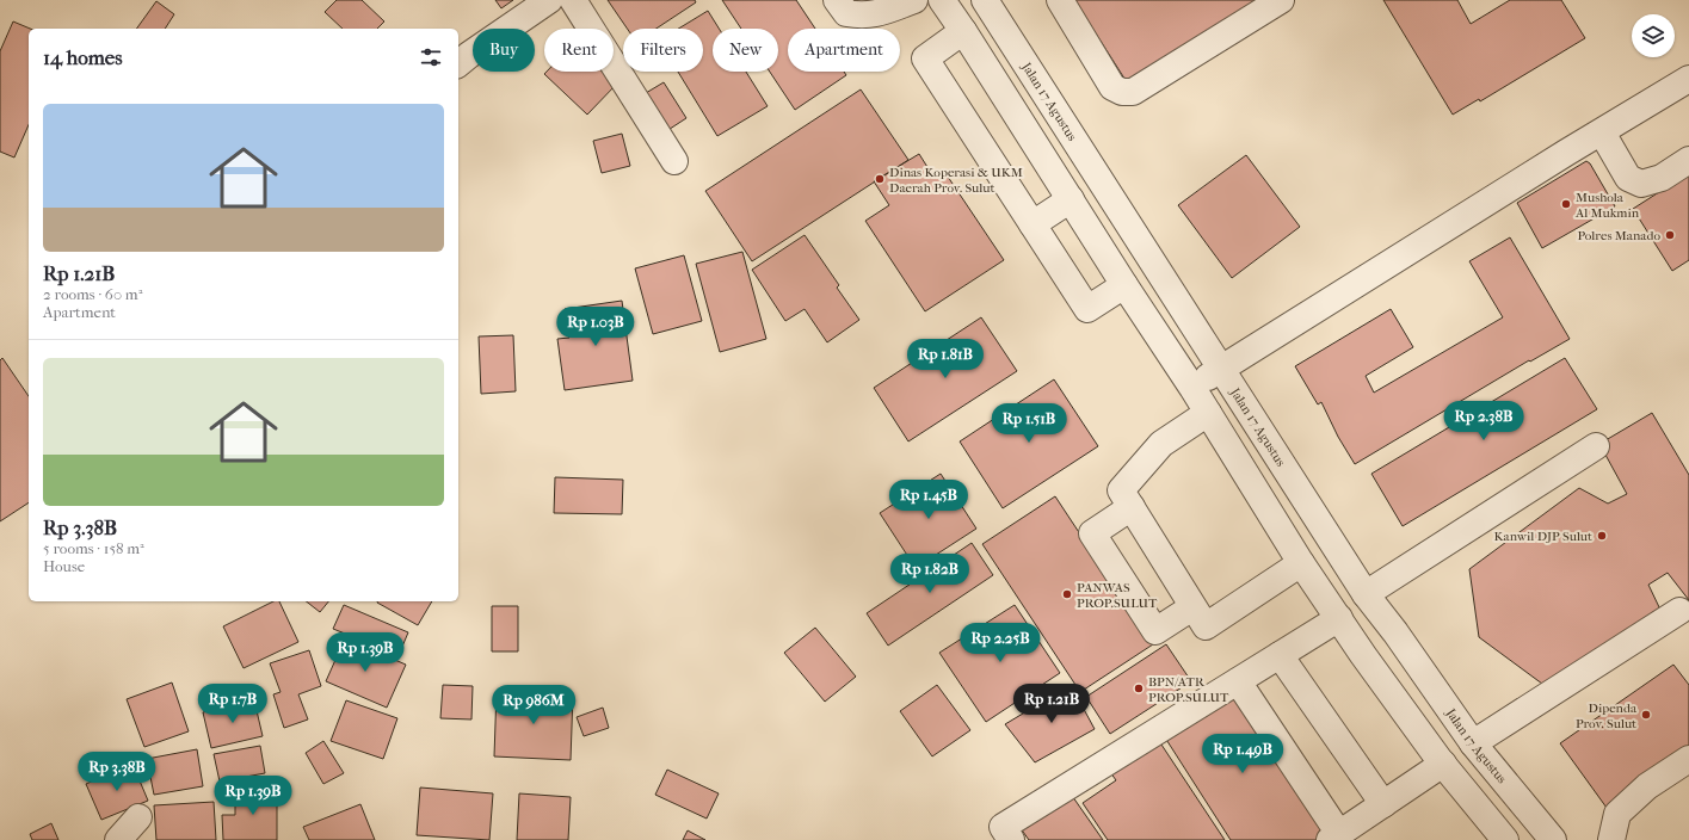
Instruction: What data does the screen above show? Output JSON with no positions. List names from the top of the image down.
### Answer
{
  "streets": {
    "street": ["Jalan 17 Agustus"]
  },
  "places": [
    "Dinas Koperasi & UKM Daerah Prov. Sulut",
    "Mushola Al Mukmin",
    "Polres Manado",
    "Kanwil DJP Sulut",
    "PANWAS PROP.SULUT",
    "BPN/ATR PROP.SULUT",
    "Dipenda Prov. Sulut"
  ],
  "page": {
    "chip": [
      "Buy",
      "Rent",
      "Filters",
      "New",
      "Apartment"
    ],
    "heading": "14 homes",
    "list": [
      {
        "name": "Rp 1.21B",
        "note": "2 rooms · 60 m² · Apartment"
      },
      {
        "name": "Rp 3.38B",
        "note": "5 rooms · 158 m² · House"
      }
    ],
    "price": [
      "Rp 1.03B",
      "Rp 1.81B",
      "Rp 2.38B",
      "Rp 1.51B",
      "Rp 1.45B",
      "Rp 1.82B",
      "Rp 2.25B",
      "Rp 1.39B",
      "Rp 1.7B",
      "Rp 1.21B",
      "Rp 986M",
      "Rp 1.49B",
      "Rp 3.38B",
      "Rp 1.39B"
    ]
  }
}
